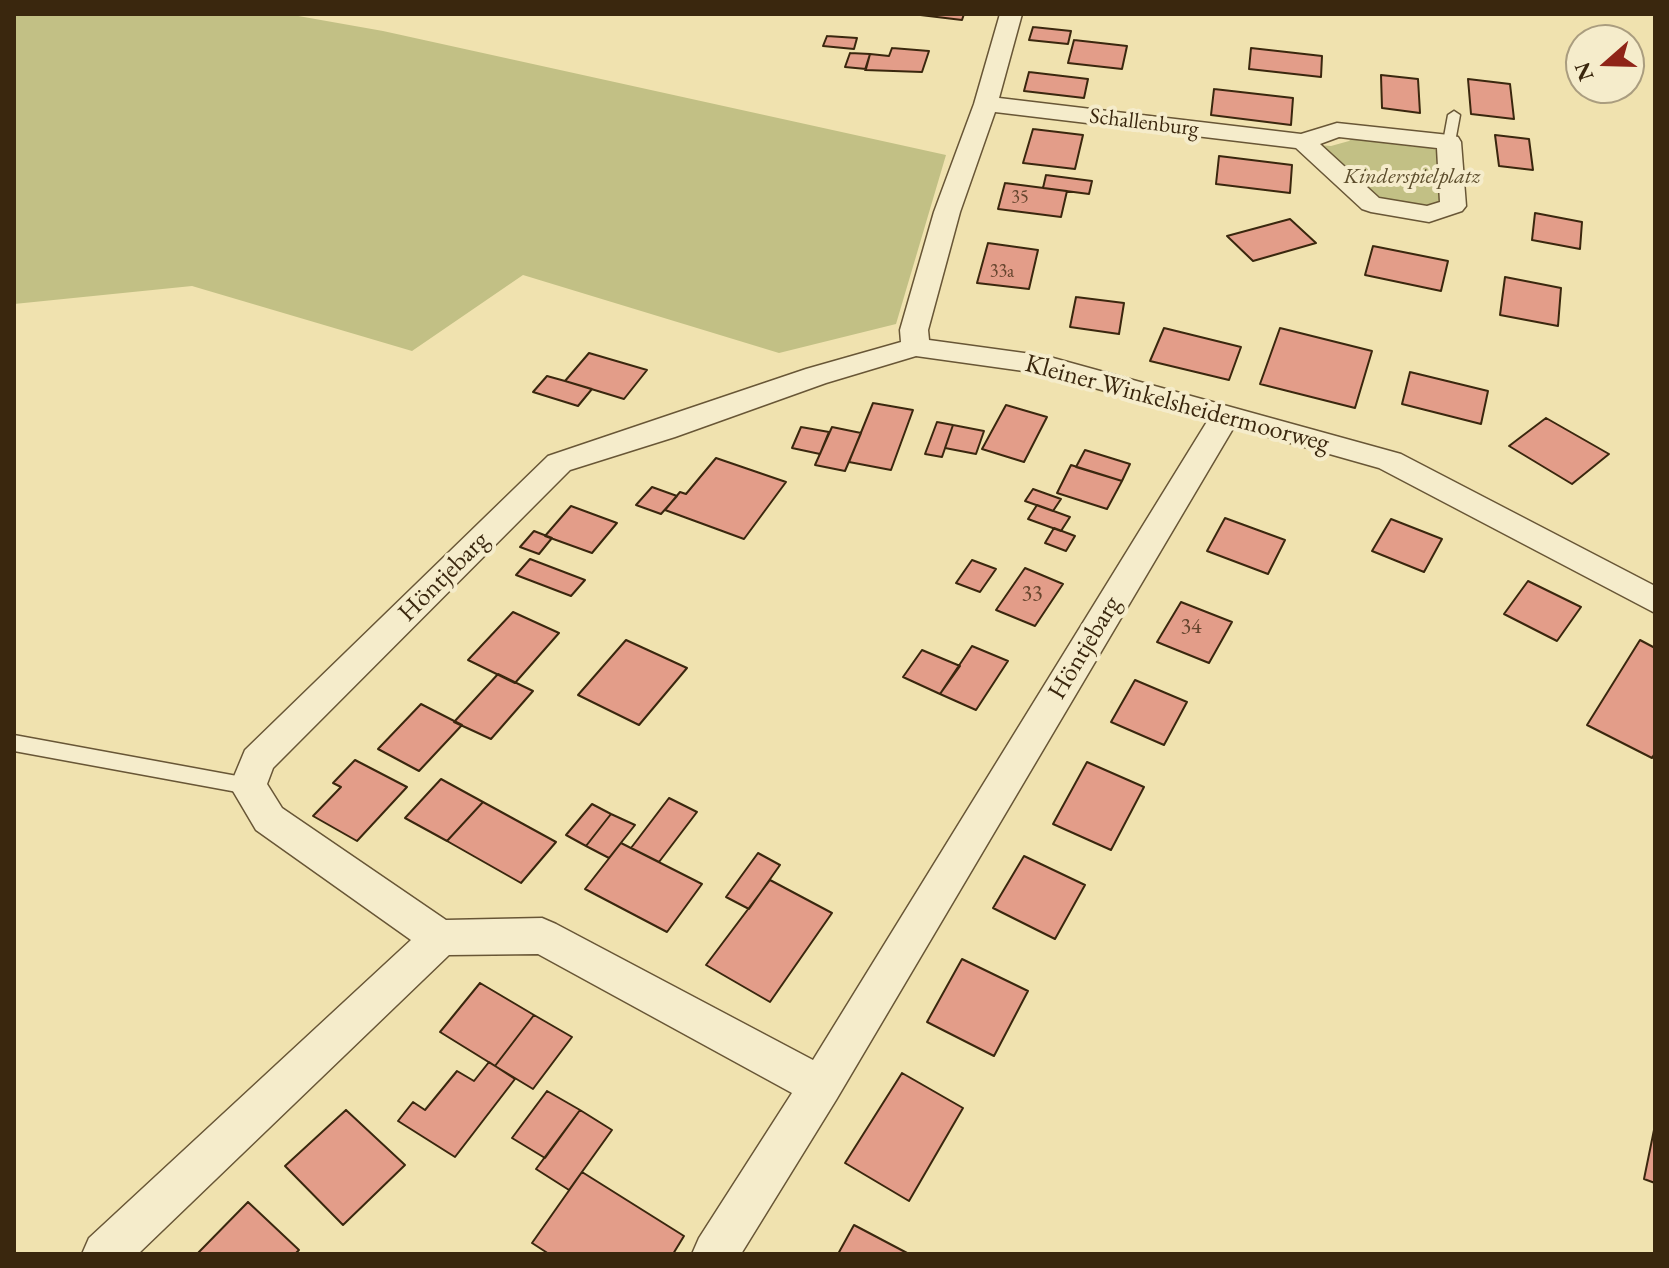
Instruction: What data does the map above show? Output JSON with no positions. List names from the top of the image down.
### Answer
{
  "streets": {
    "street": ["Schallenburg", "Kleiner Winkelsheidermoorweg", "Höntjebarg"]
  },
  "crossings": [
    ["Kleiner Winkelsheidermoorweg", "Höntjebarg"]
  ],
  "parks": ["Kinderspielplatz"],
  "house_numbers": [
    "35",
    "33a",
    "33",
    "34"
  ],
  "north": "left"
}
